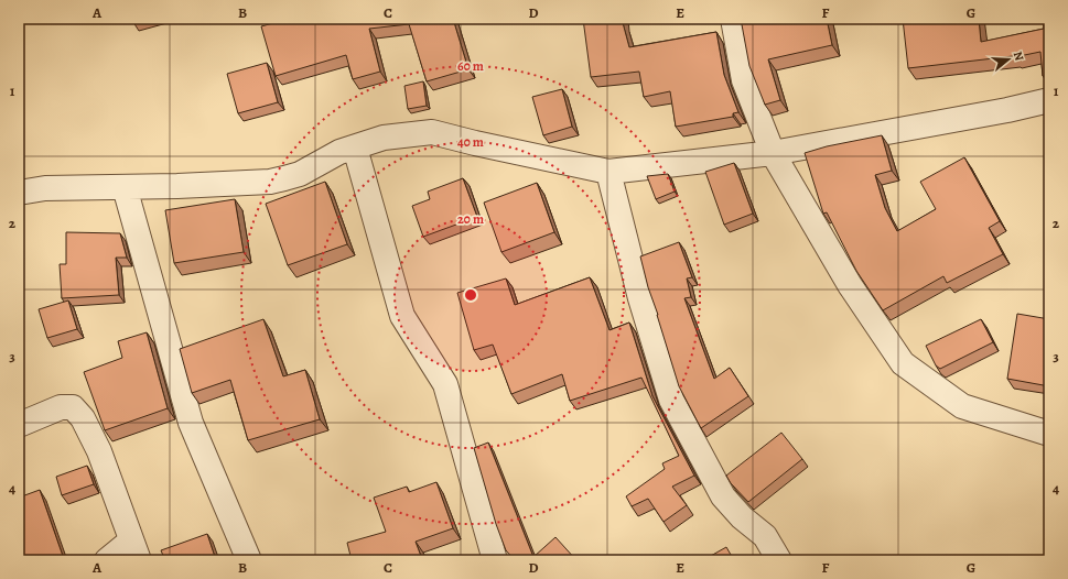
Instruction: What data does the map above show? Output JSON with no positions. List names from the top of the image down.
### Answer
{
  "north": "right",
  "grid": {
    "columns": [
      "A",
      "B",
      "C",
      "D",
      "E",
      "F",
      "G"
    ],
    "rows": [
      "1",
      "2",
      "3",
      "4"
    ]
  },
  "rings": ["60 m", "40 m", "20 m"]
}
